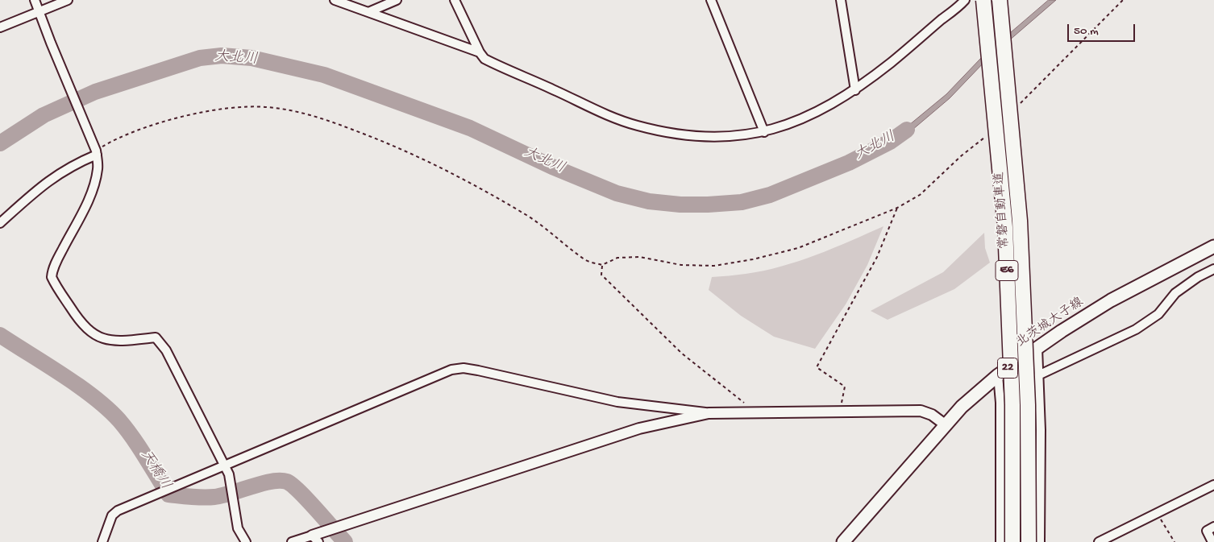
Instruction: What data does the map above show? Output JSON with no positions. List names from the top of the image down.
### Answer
{
  "streets": {
    "highway": ["常磐自動車道", "E6"],
    "main road": ["北茨城大子線", "22"]
  },
  "water": ["大北川", "天橋川"],
  "scale_bar": "50 m"
}
